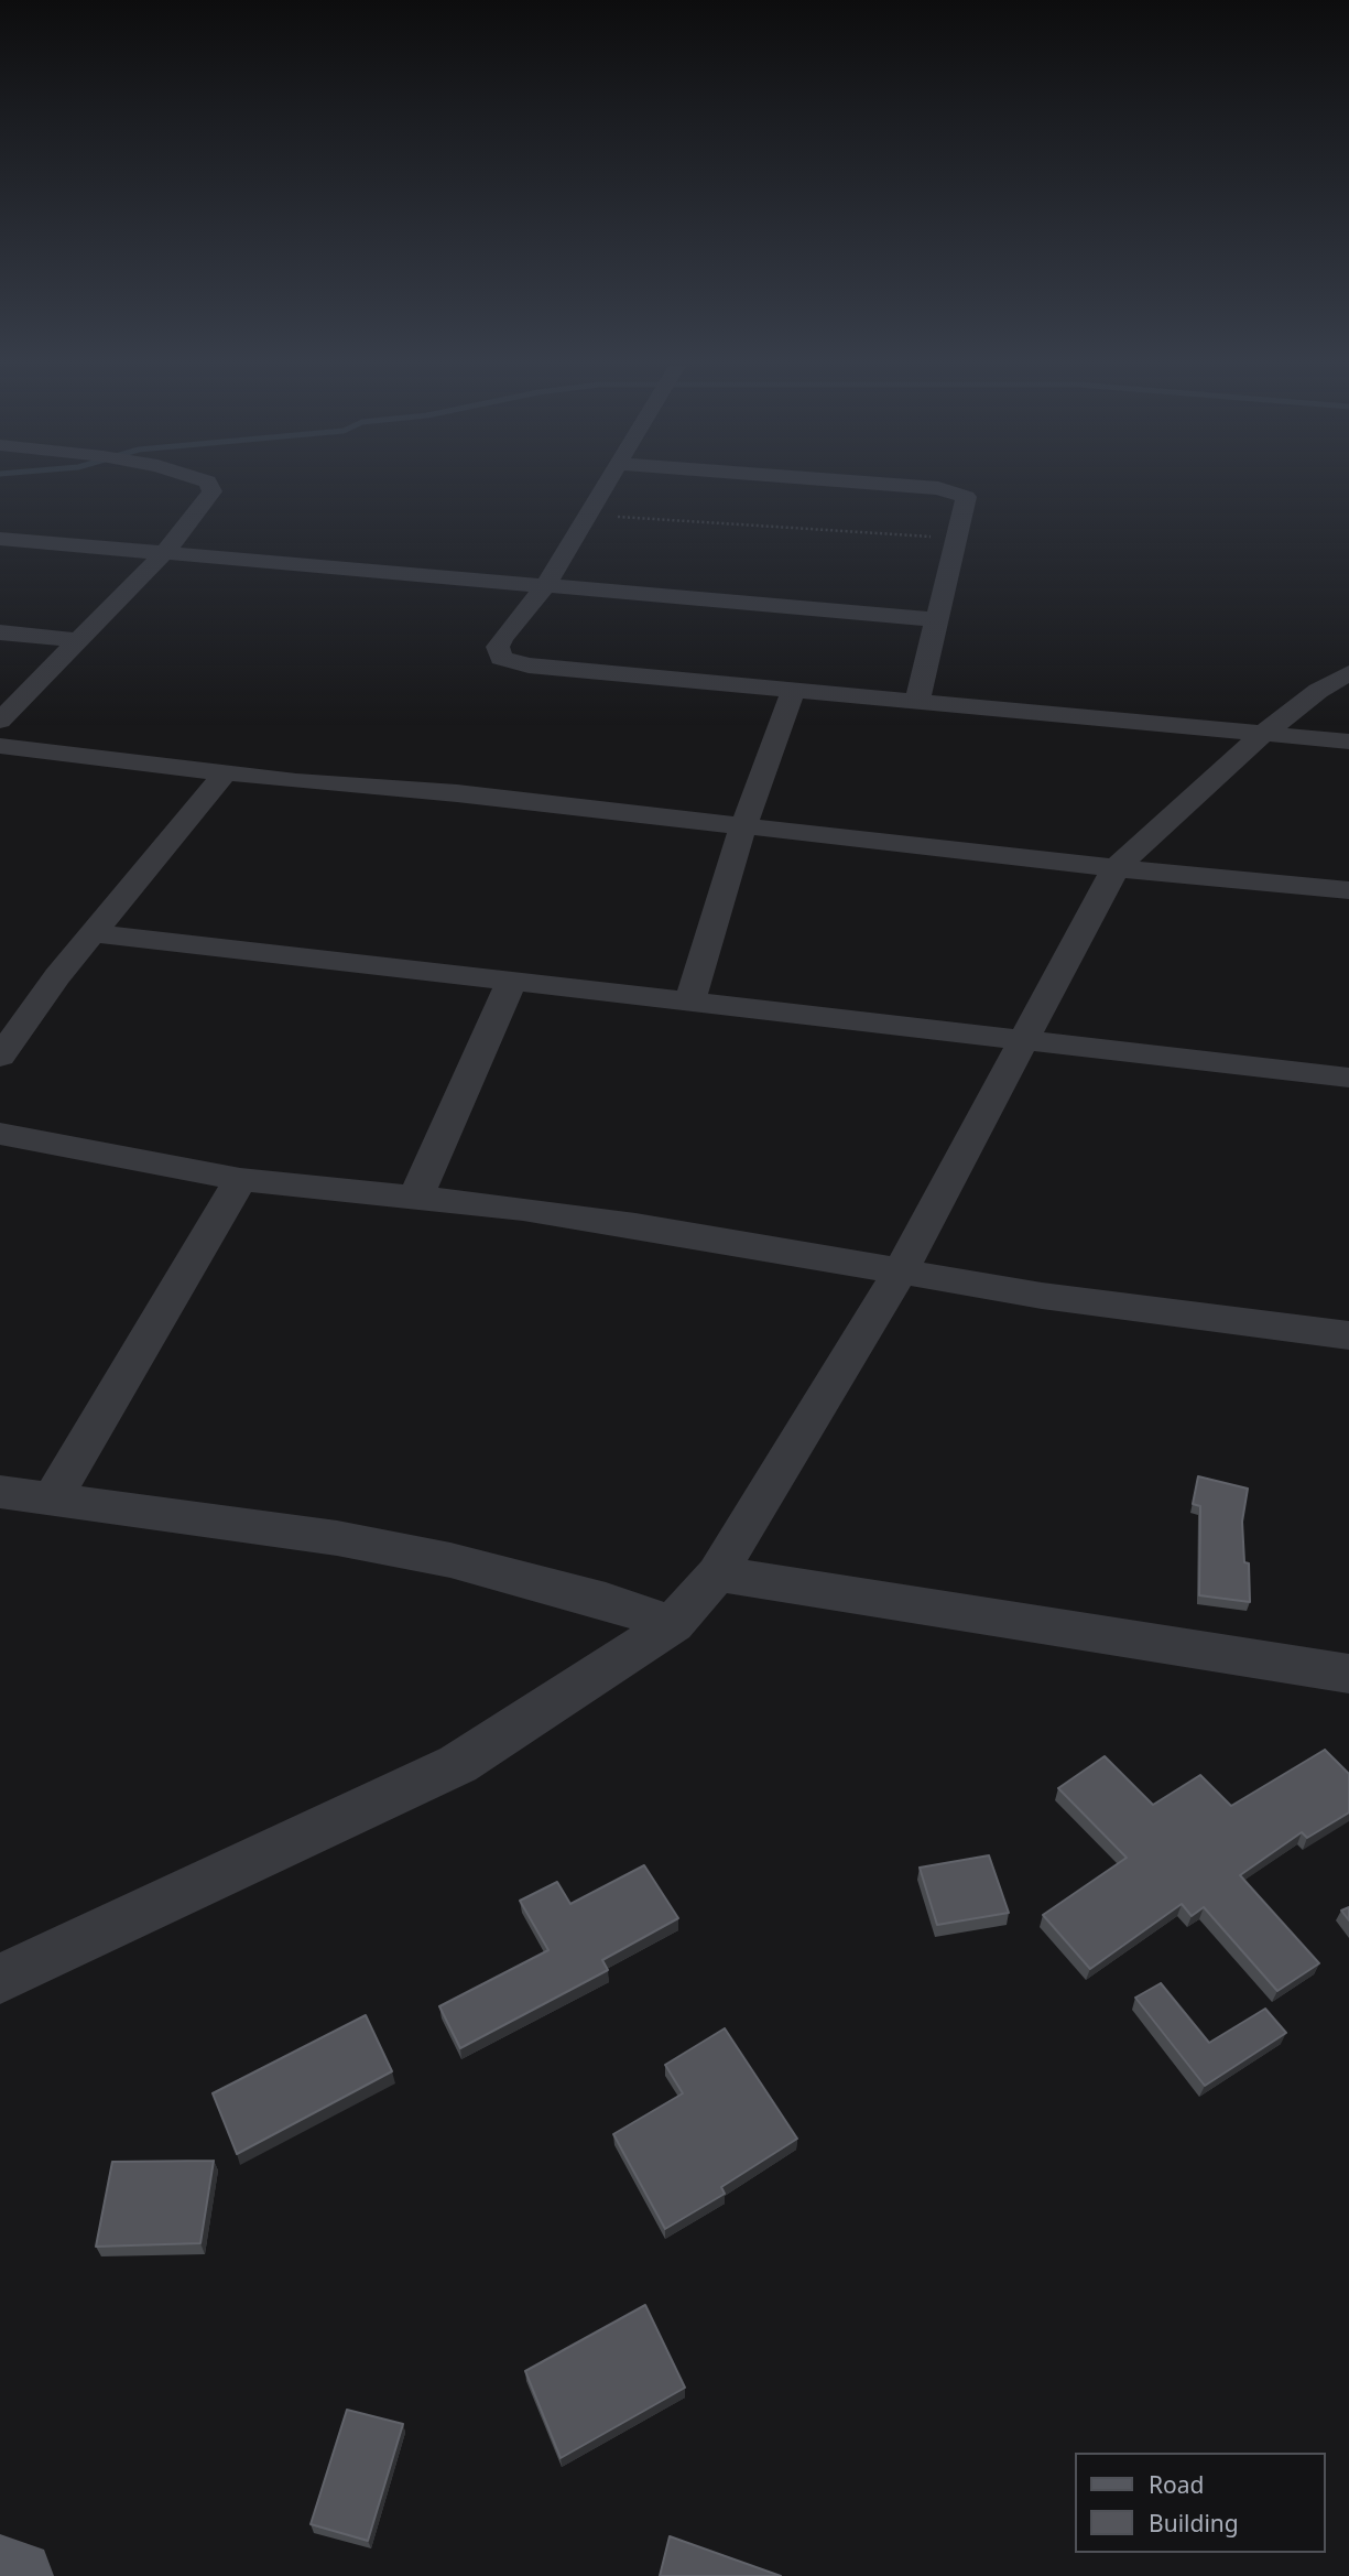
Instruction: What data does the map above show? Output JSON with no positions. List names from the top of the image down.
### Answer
{
  "legend": ["Road", "Building"]
}
